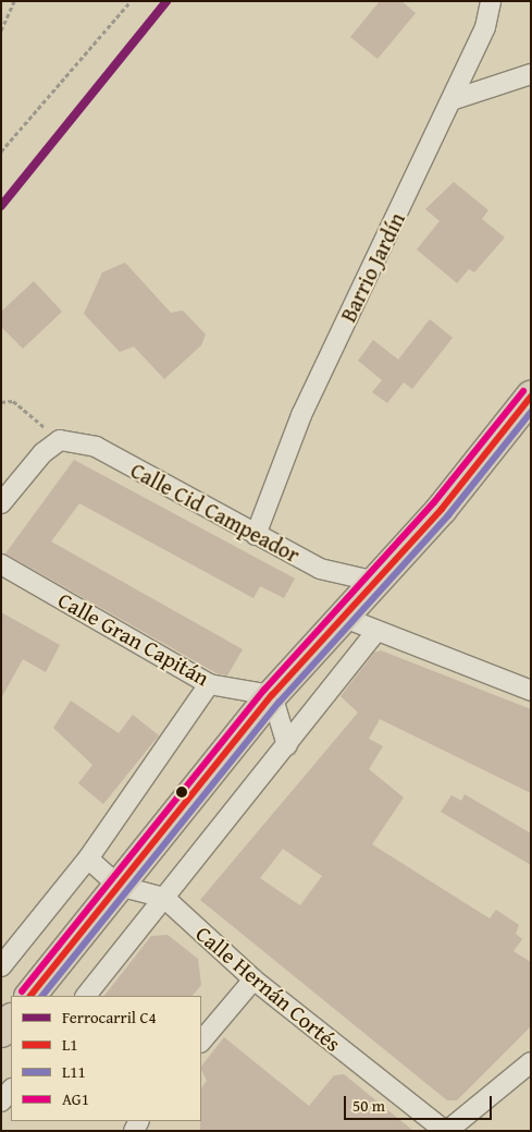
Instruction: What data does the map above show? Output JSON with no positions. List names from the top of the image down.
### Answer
{
  "streets": {
    "street": [
      "Barrio Jardín",
      "Calle Cid Campeador",
      "Calle Gran Capitán",
      "Calle Hernán Cortés"
    ]
  },
  "crossings": [
    ["Barrio Jardín", "Calle Cid Campeador"]
  ],
  "lines": [
    "rail line C4",
    "transit line AG1",
    "transit line L1",
    "transit line L11"
  ],
  "legend": [
    "Ferrocarril C4",
    "L1",
    "L11",
    "AG1"
  ],
  "scale_bar": "50 m"
}
